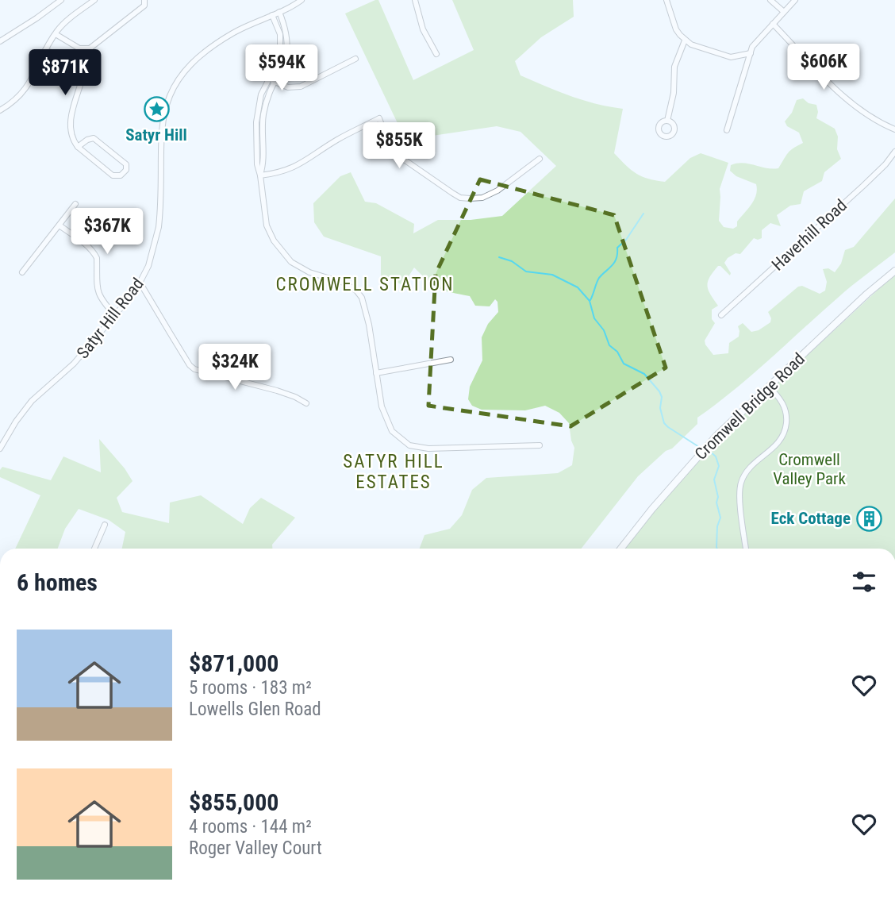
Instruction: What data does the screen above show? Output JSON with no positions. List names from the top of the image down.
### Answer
{
  "streets": {
    "main road": ["Cromwell Bridge Road"],
    "street": ["Haverhill Road", "Satyr Hill Road"]
  },
  "districts": ["CROMWELL STATION", "SATYR HILL ESTATES"],
  "parks": ["Cromwell Valley Park"],
  "places": {
    "place": ["Satyr Hill"],
    "building": ["Eck Cottage"]
  },
  "page": {
    "price": [
      "$606K",
      "$594K",
      "$871K",
      "$855K",
      "$367K",
      "$324K"
    ],
    "heading": "6 homes",
    "list": [
      {
        "name": "$871,000",
        "note": "5 rooms · 183 m² · Lowells Glen Road"
      },
      {
        "name": "$855,000",
        "note": "4 rooms · 144 m² · Roger Valley Court"
      }
    ]
  }
}
